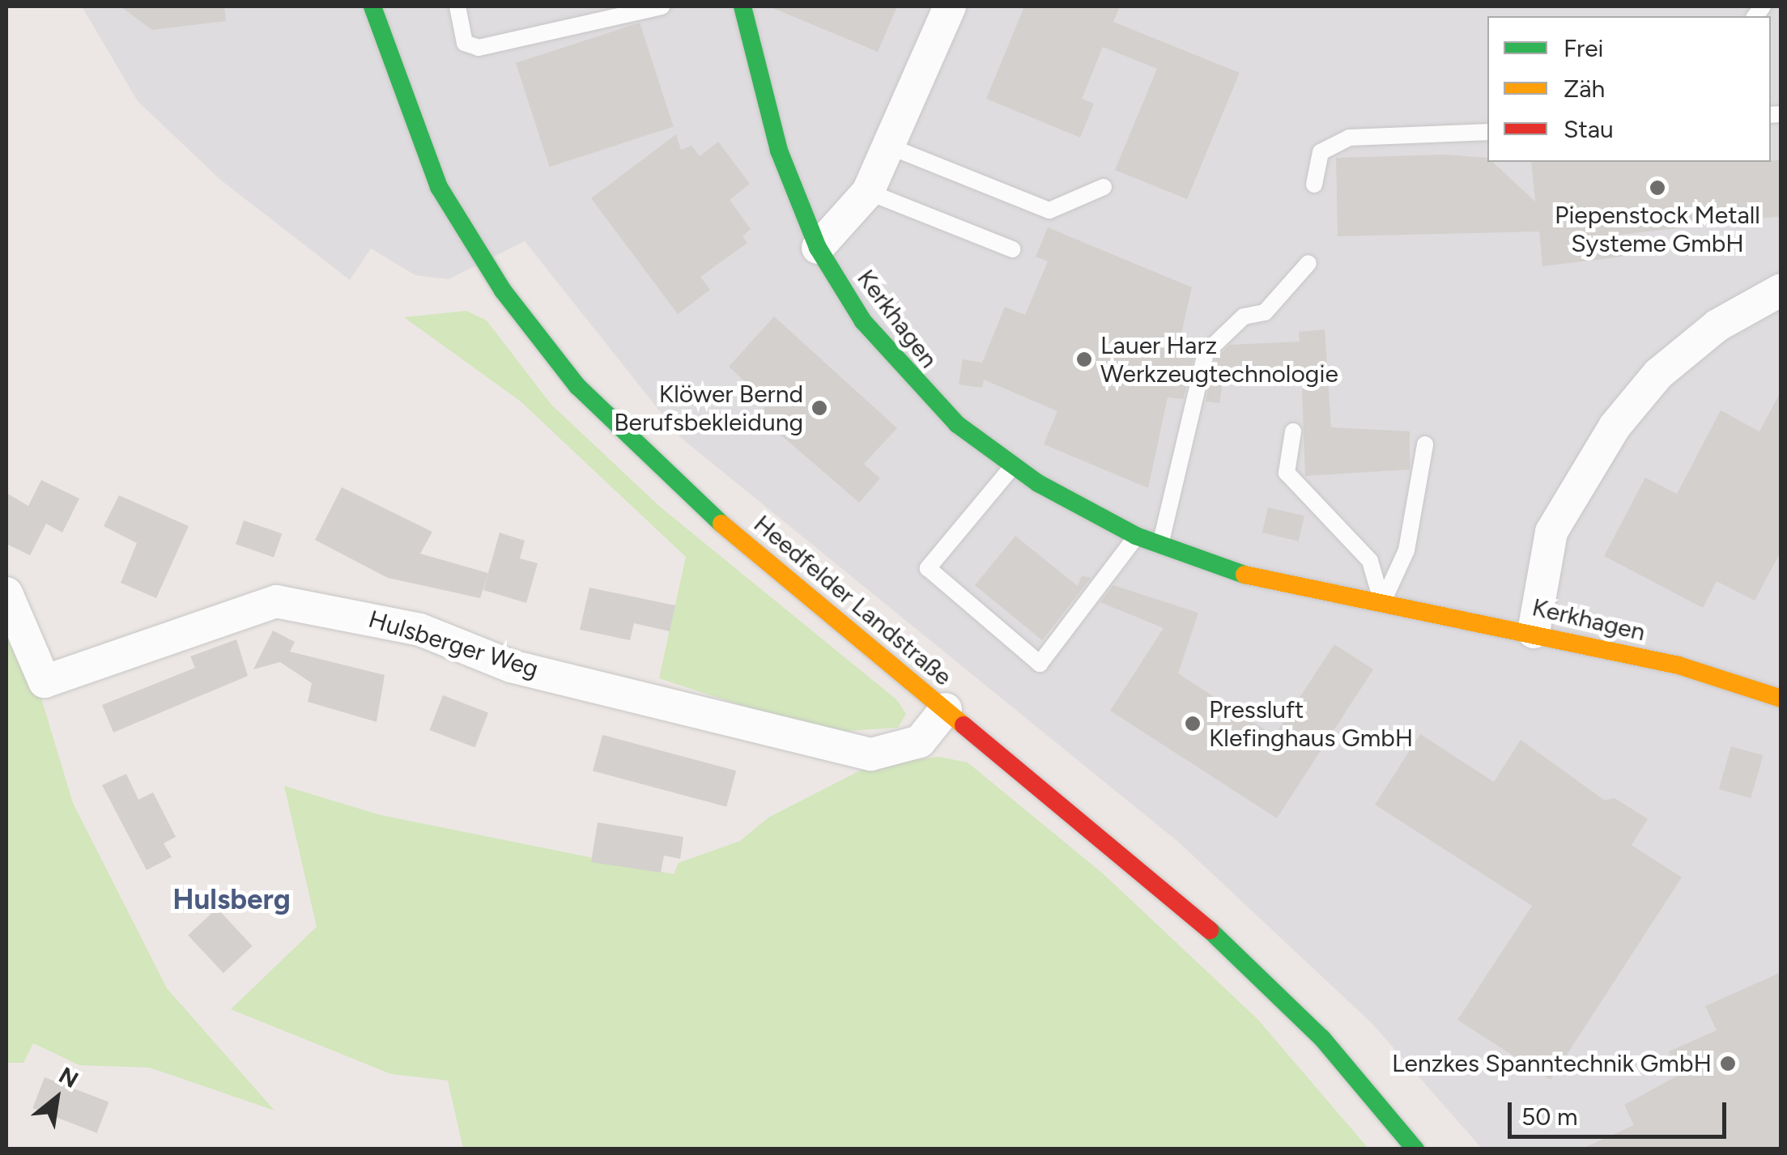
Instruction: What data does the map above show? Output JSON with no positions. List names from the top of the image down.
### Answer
{
  "streets": {
    "main road": ["Kerkhagen", "Heedfelder Landstraße"],
    "street": ["Hulsberger Weg"]
  },
  "crossings": [
    ["Heedfelder Landstraße", "Hulsberger Weg"]
  ],
  "districts": ["Hulsberg"],
  "places": [
    "Piepenstock Metall Systeme GmbH",
    "Lauer Harz Werkzeugtechnologie",
    "Klöwer Bernd Berufsbekleidung",
    "Pressluft Klefinghaus GmbH",
    "Lenzkes Spanntechnik GmbH"
  ],
  "legend": ["Frei", "Zäh", "Stau"],
  "scale_bar": "50 m",
  "north": "top right"
}
